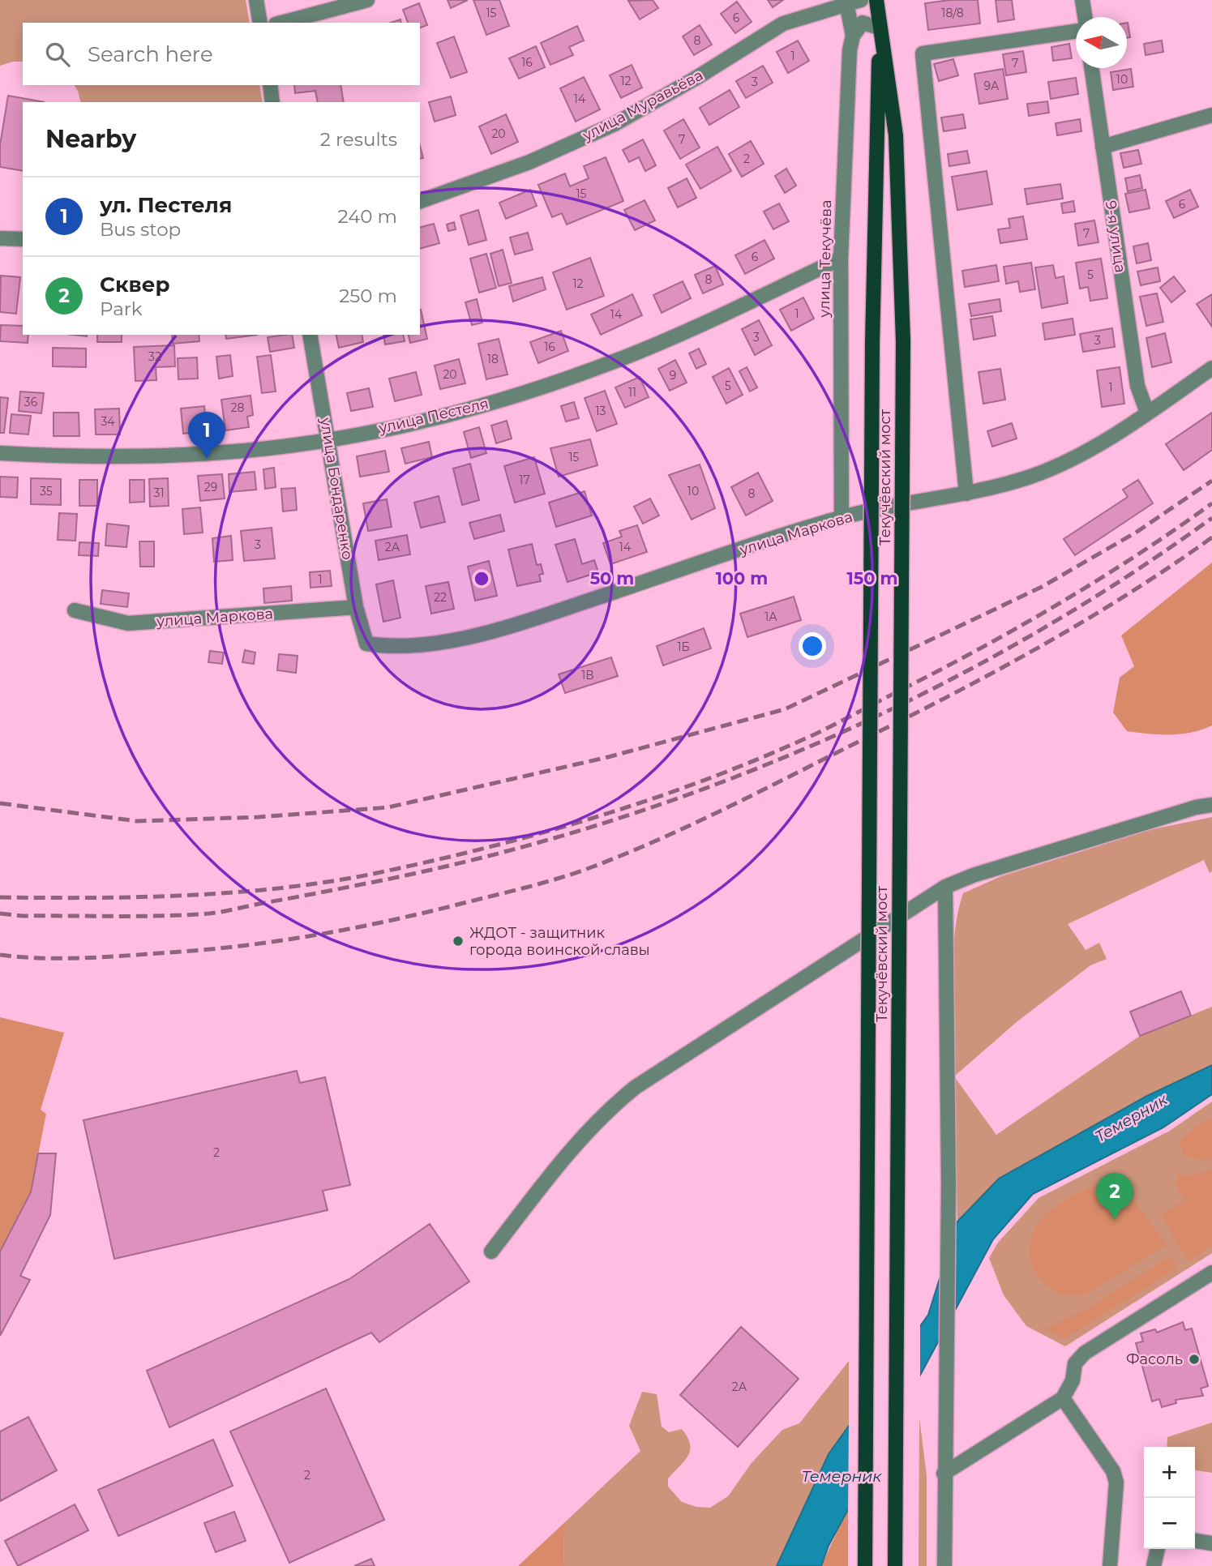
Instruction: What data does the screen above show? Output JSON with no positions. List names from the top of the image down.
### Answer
{
  "streets": {
    "main road": ["Текучёвский мост"],
    "street": [
      "улица Муравьёва",
      "9-я улица",
      "улица Текучёва",
      "улица Пестеля",
      "улица Бондаренко",
      "улица Маркова"
    ]
  },
  "crossings": [
    ["улица Муравьёва", "улица Текучёва"],
    ["9-я улица", "улица Маркова"],
    ["улица Текучёва", "улица Пестеля"],
    ["улица Текучёва", "улица Маркова"],
    ["улица Пестеля", "улица Бондаренко"],
    ["улица Бондаренко", "улица Маркова"]
  ],
  "water": ["Темерник"],
  "places": ["ЖДОТ - защитник города воинской славы", "Фасоль"],
  "house_numbers": [
    "15",
    "18/8",
    "6",
    "8",
    "1",
    "16",
    "7",
    "10",
    "12",
    "3",
    "9А",
    "14",
    "20",
    "7",
    "2",
    "15",
    "6",
    "7",
    "6",
    "5",
    "8",
    "12",
    "1",
    "14",
    "3",
    "3",
    "16",
    "32",
    "18",
    "20",
    "9",
    "5",
    "1",
    "11",
    "36",
    "28",
    "13",
    "34",
    "15",
    "17",
    "29",
    "35",
    "10",
    "31",
    "8",
    "3",
    "2А",
    "14",
    "1",
    "22",
    "1А",
    "1Б",
    "1В",
    "2",
    "2А",
    "2"
  ],
  "north": "left",
  "page": {
    "search": "Search here",
    "heading": ["Nearby", "2 results"],
    "list": [
      {
        "mark": "1",
        "name": "ул. Пестеля",
        "note": "Bus stop",
        "value": "240 m"
      },
      {
        "mark": "2",
        "name": "Сквер",
        "note": "Park",
        "value": "250 m"
      }
    ],
    "pins": ["1", "2"],
    "map_buttons": ["+", "−"]
  },
  "rings": ["50 m", "100 m", "150 m"]
}
